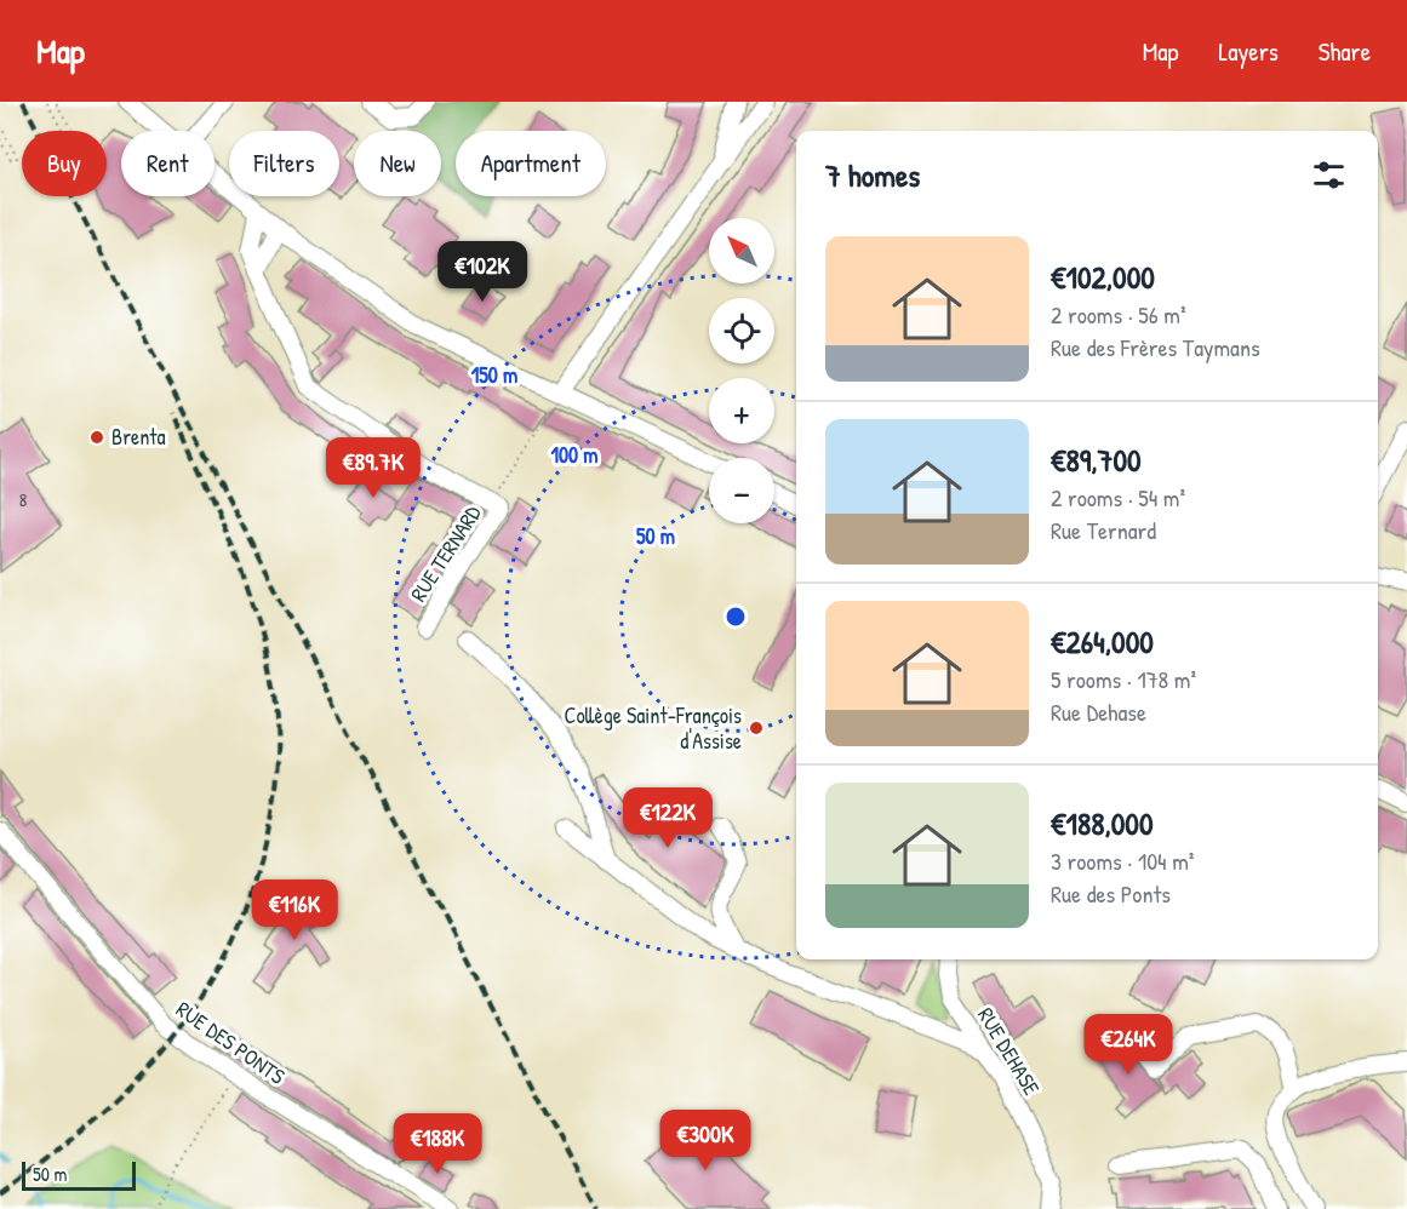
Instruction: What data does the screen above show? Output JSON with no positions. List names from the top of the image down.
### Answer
{
  "streets": {
    "street": ["RUE TERNARD", "RUE DES PONTS", "RUE DEHASE"]
  },
  "places": ["Brenta", "Collège Saint-François d'Assise"],
  "house_numbers": ["8"],
  "scale_bar": "50 m",
  "north": "top left",
  "page": {
    "header": "Map",
    "nav": ["Map", "Layers", "Share"],
    "chip": [
      "Buy",
      "Rent",
      "Filters",
      "New",
      "Apartment"
    ],
    "heading": "7 homes",
    "map_buttons": ["+", "−"],
    "list": [
      {
        "name": "€102,000",
        "note": "2 rooms · 56 m² · Rue des Frères Taymans"
      },
      {
        "name": "€89,700",
        "note": "2 rooms · 54 m² · Rue Ternard"
      },
      {
        "name": "€264,000",
        "note": "5 rooms · 178 m² · Rue Dehase"
      },
      {
        "name": "€188,000",
        "note": "3 rooms · 104 m² · Rue des Ponts"
      }
    ],
    "price": [
      "€102K",
      "€89.7K",
      "€122K",
      "€116K",
      "€264K",
      "€300K",
      "€188K"
    ],
    "scale": "50 m"
  },
  "rings": ["150 m", "100 m", "50 m"]
}
